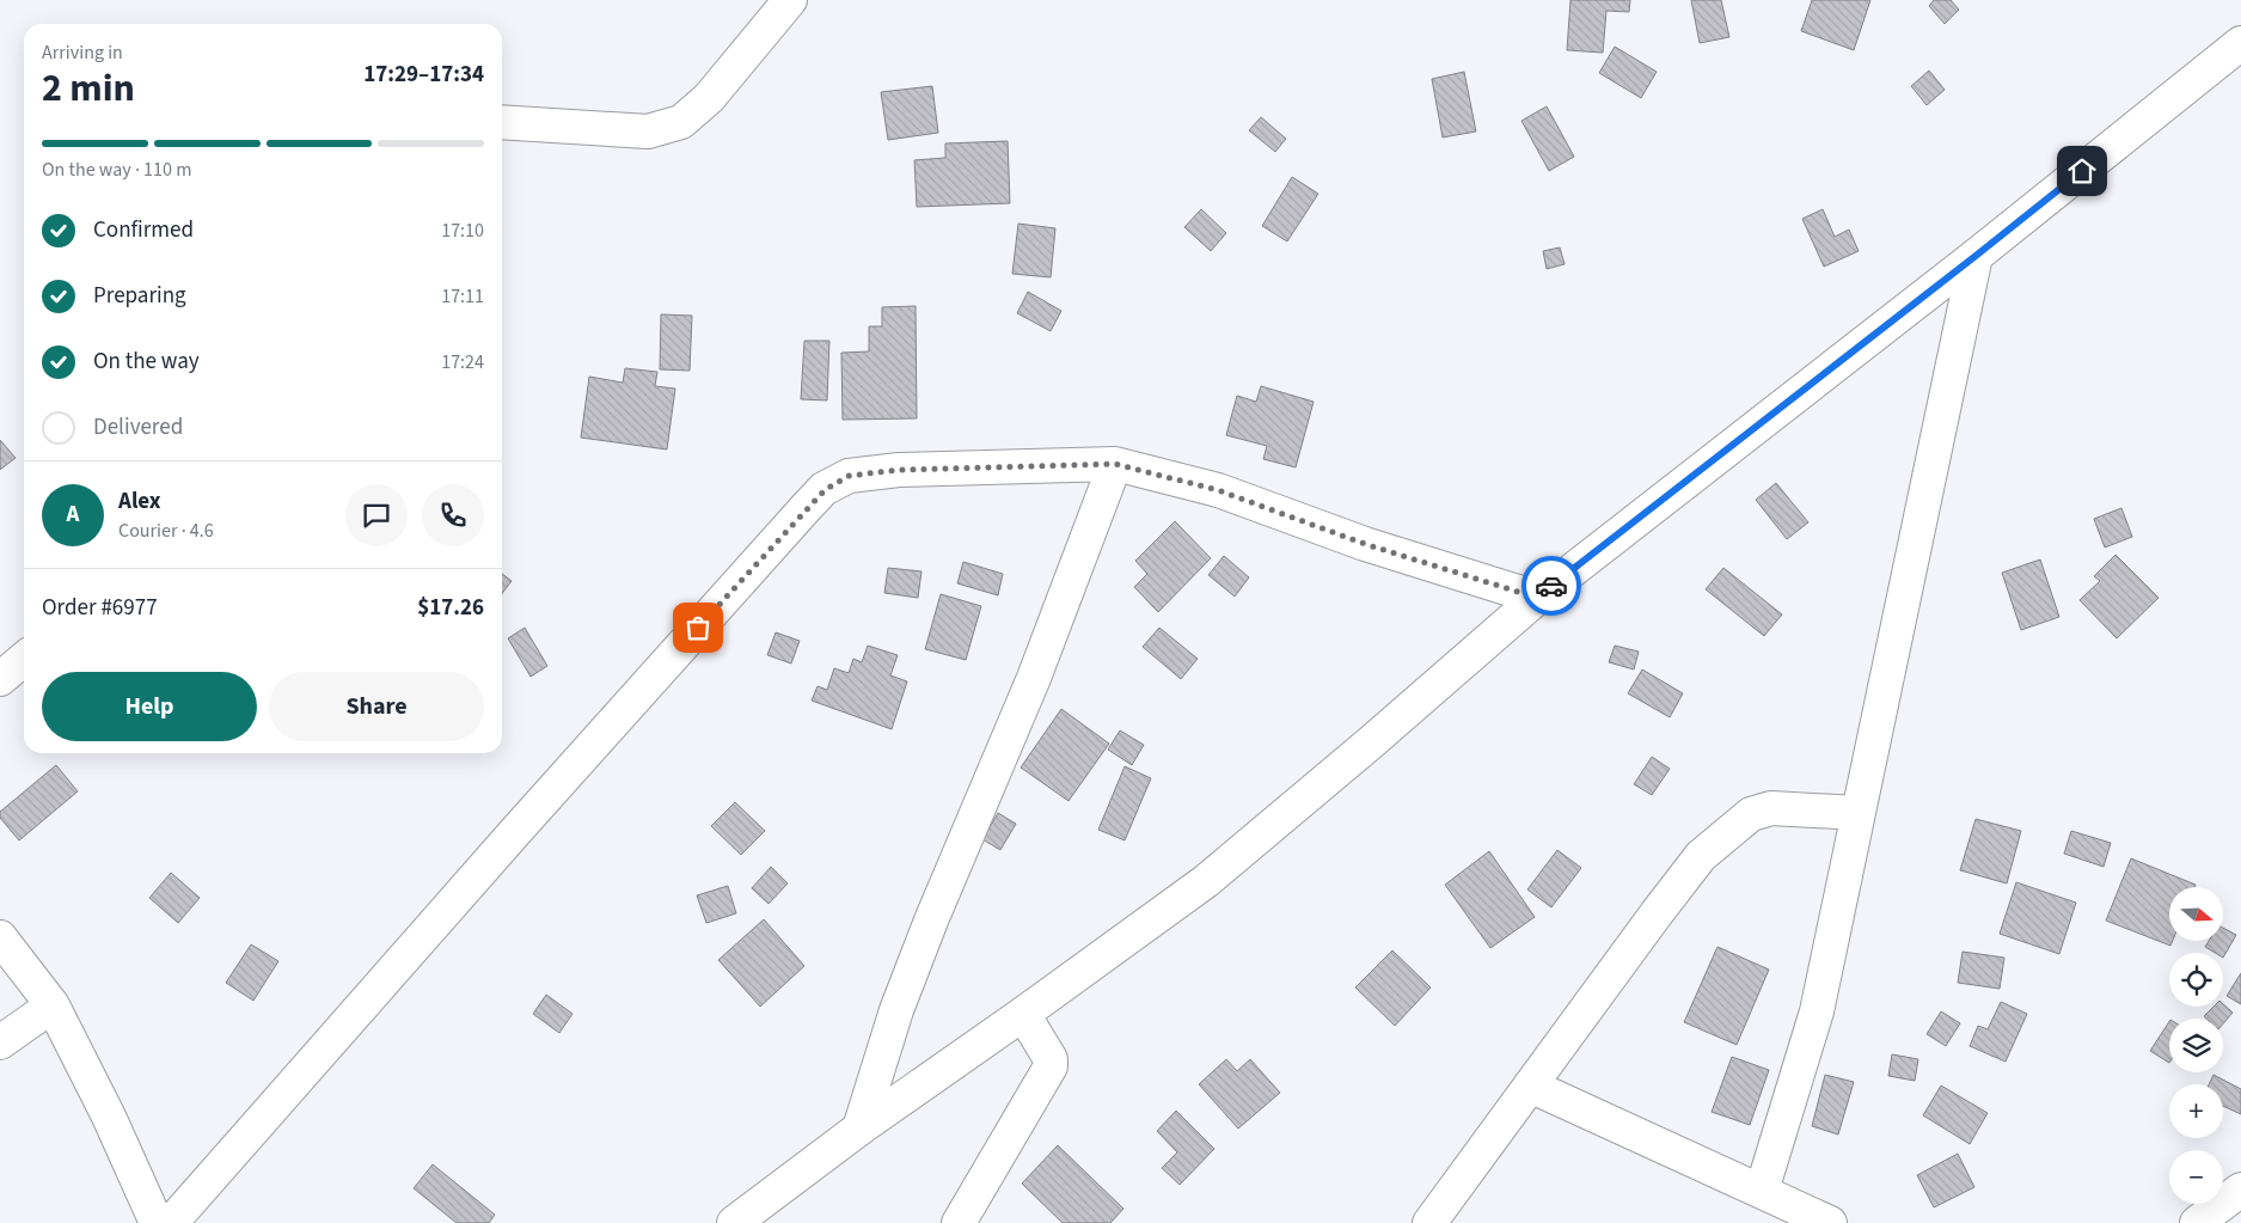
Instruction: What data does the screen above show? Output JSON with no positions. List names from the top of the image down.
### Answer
{
  "north": "right",
  "page": {
    "heading": ["2 min", "Arriving in", "17:29–17:34"],
    "panel": [
      "Alex",
      "Courier · 4.6",
      "Order #6977",
      "$17.26"
    ],
    "bar": "On the way · 110 m",
    "list": [
      ["Confirmed", "17:10"],
      ["Preparing", "17:11"],
      ["On the way", "17:24"],
      "Delivered"
    ],
    "round": "A",
    "buttons": ["Help", "Share"],
    "map_buttons": ["+", "−"]
  }
}
